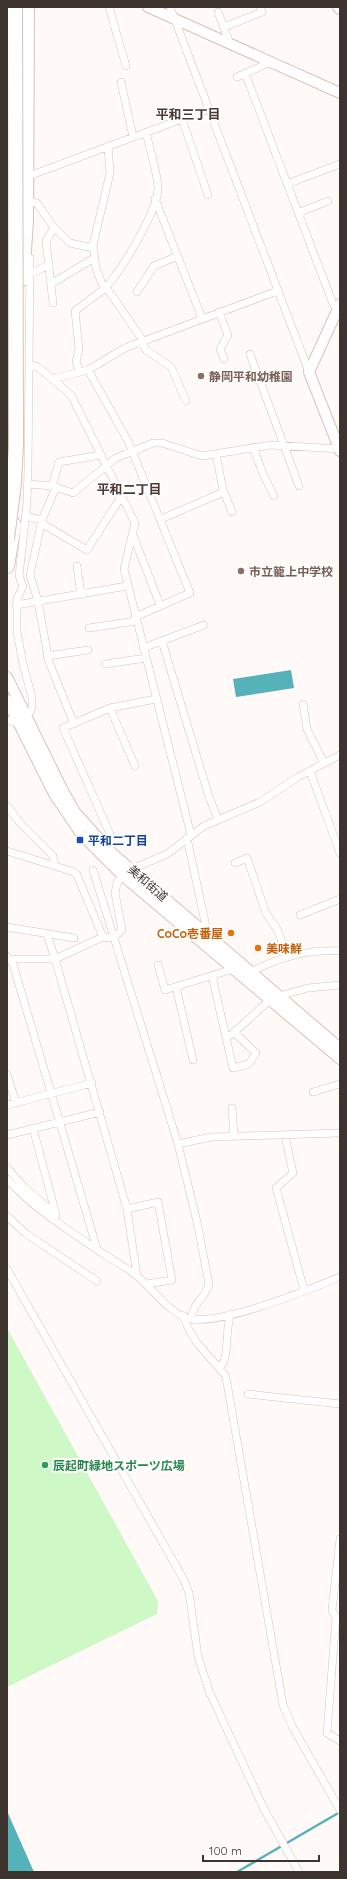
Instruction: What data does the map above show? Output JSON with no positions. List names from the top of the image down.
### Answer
{
  "streets": {
    "street": ["美和街道"]
  },
  "districts": ["平和三丁目", "平和二丁目"],
  "places": {
    "other": [
      "静岡平和幼稚園",
      "市立籠上中学校",
      "CoCo壱番屋",
      "美味鮮",
      "辰起町緑地スポーツ広場"
    ],
    "transit": ["平和二丁目"]
  },
  "scale_bar": "100 m"
}
